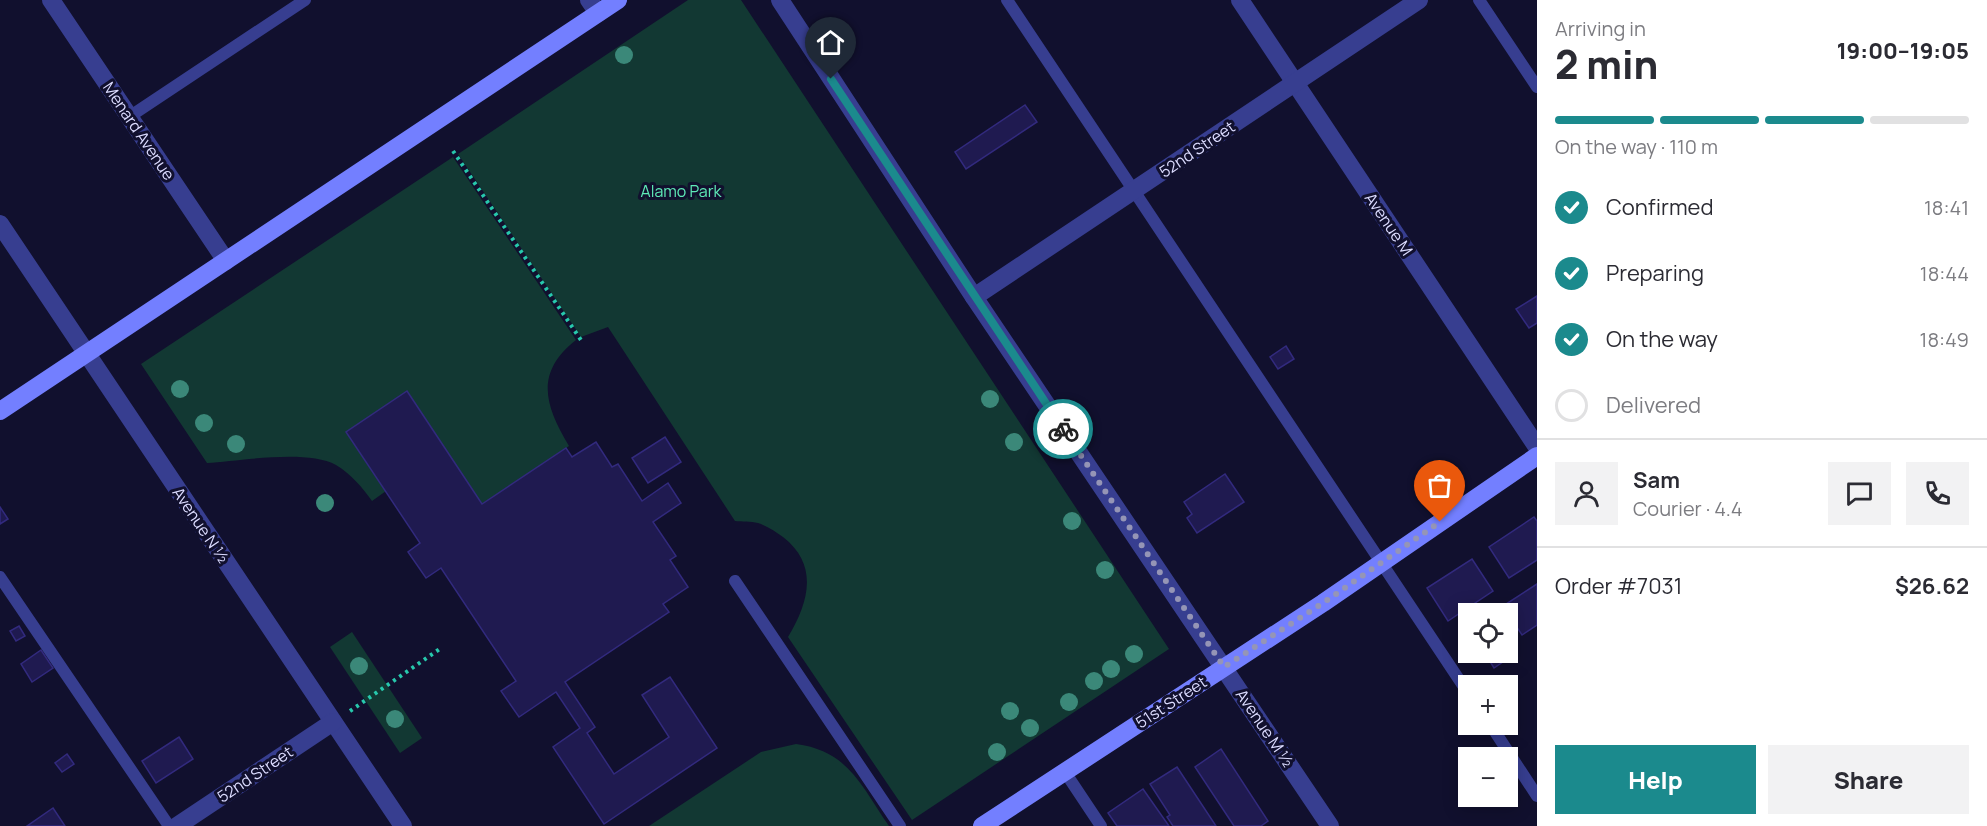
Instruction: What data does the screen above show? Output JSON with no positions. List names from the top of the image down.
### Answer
{
  "streets": {
    "main road": ["51st Street"],
    "street": [
      "Menard Avenue",
      "52nd Street",
      "Avenue M",
      "Avenue N ½",
      "Avenue M ½"
    ]
  },
  "crossings": [
    ["52nd Street", "Avenue M"],
    ["52nd Street", "Avenue N ½"],
    ["52nd Street", "Avenue M ½"],
    ["51st Street", "Avenue M ½"]
  ],
  "parks": ["Alamo Park"],
  "page": {
    "heading": ["2 min", "Arriving in", "19:00–19:05"],
    "panel": [
      "Sam",
      "Courier · 4.4",
      "Order #7031",
      "$26.62"
    ],
    "bar": "On the way · 110 m",
    "list": [
      ["Confirmed", "18:41"],
      ["Preparing", "18:44"],
      ["On the way", "18:49"],
      "Delivered"
    ],
    "map_buttons": ["+", "−"],
    "buttons": ["Help", "Share"]
  }
}
